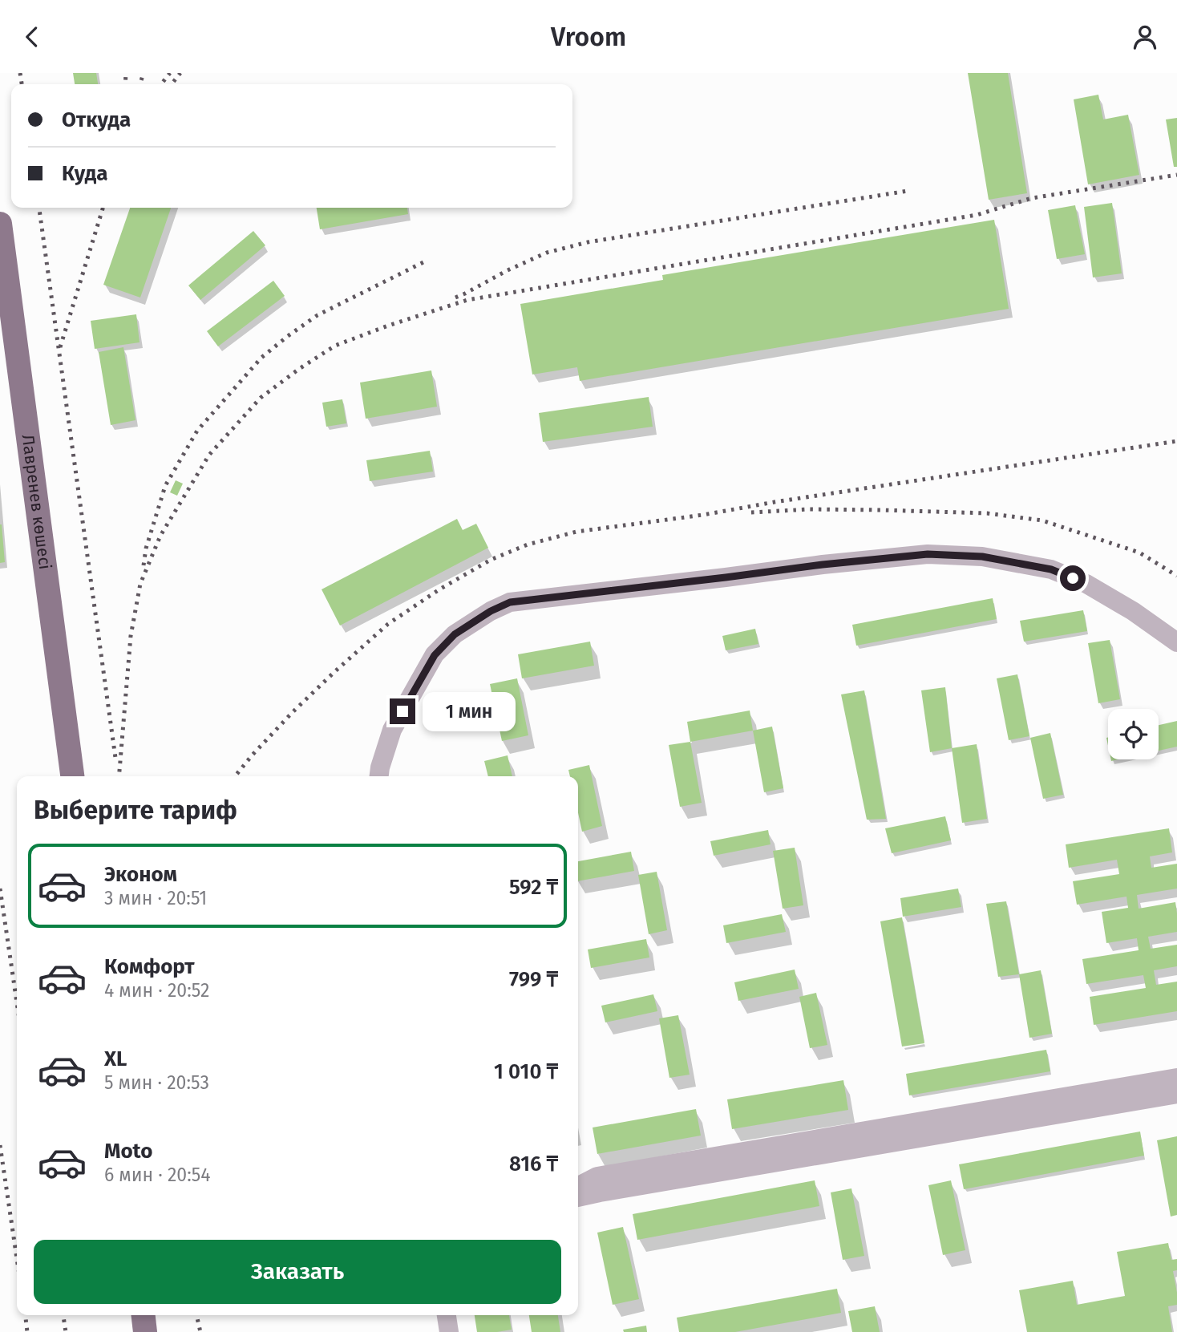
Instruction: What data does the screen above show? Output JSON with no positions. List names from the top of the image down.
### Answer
{
  "streets": {
    "main road": ["Лавренев көшесі"]
  },
  "page": {
    "header": "Vroom",
    "banner": ["Откуда", "Куда"],
    "bubble": "1 мин",
    "heading": "Выберите тариф",
    "list": [
      {
        "name": "Эконом",
        "note": "3 мин · 20:51",
        "value": "592 ₸"
      },
      {
        "name": "Комфорт",
        "note": "4 мин · 20:52",
        "value": "799 ₸"
      },
      {
        "name": "XL",
        "note": "5 мин · 20:53",
        "value": "1 010 ₸"
      },
      {
        "name": "Moto",
        "note": "6 мин · 20:54",
        "value": "816 ₸"
      }
    ],
    "buttons": "Заказать"
  }
}
